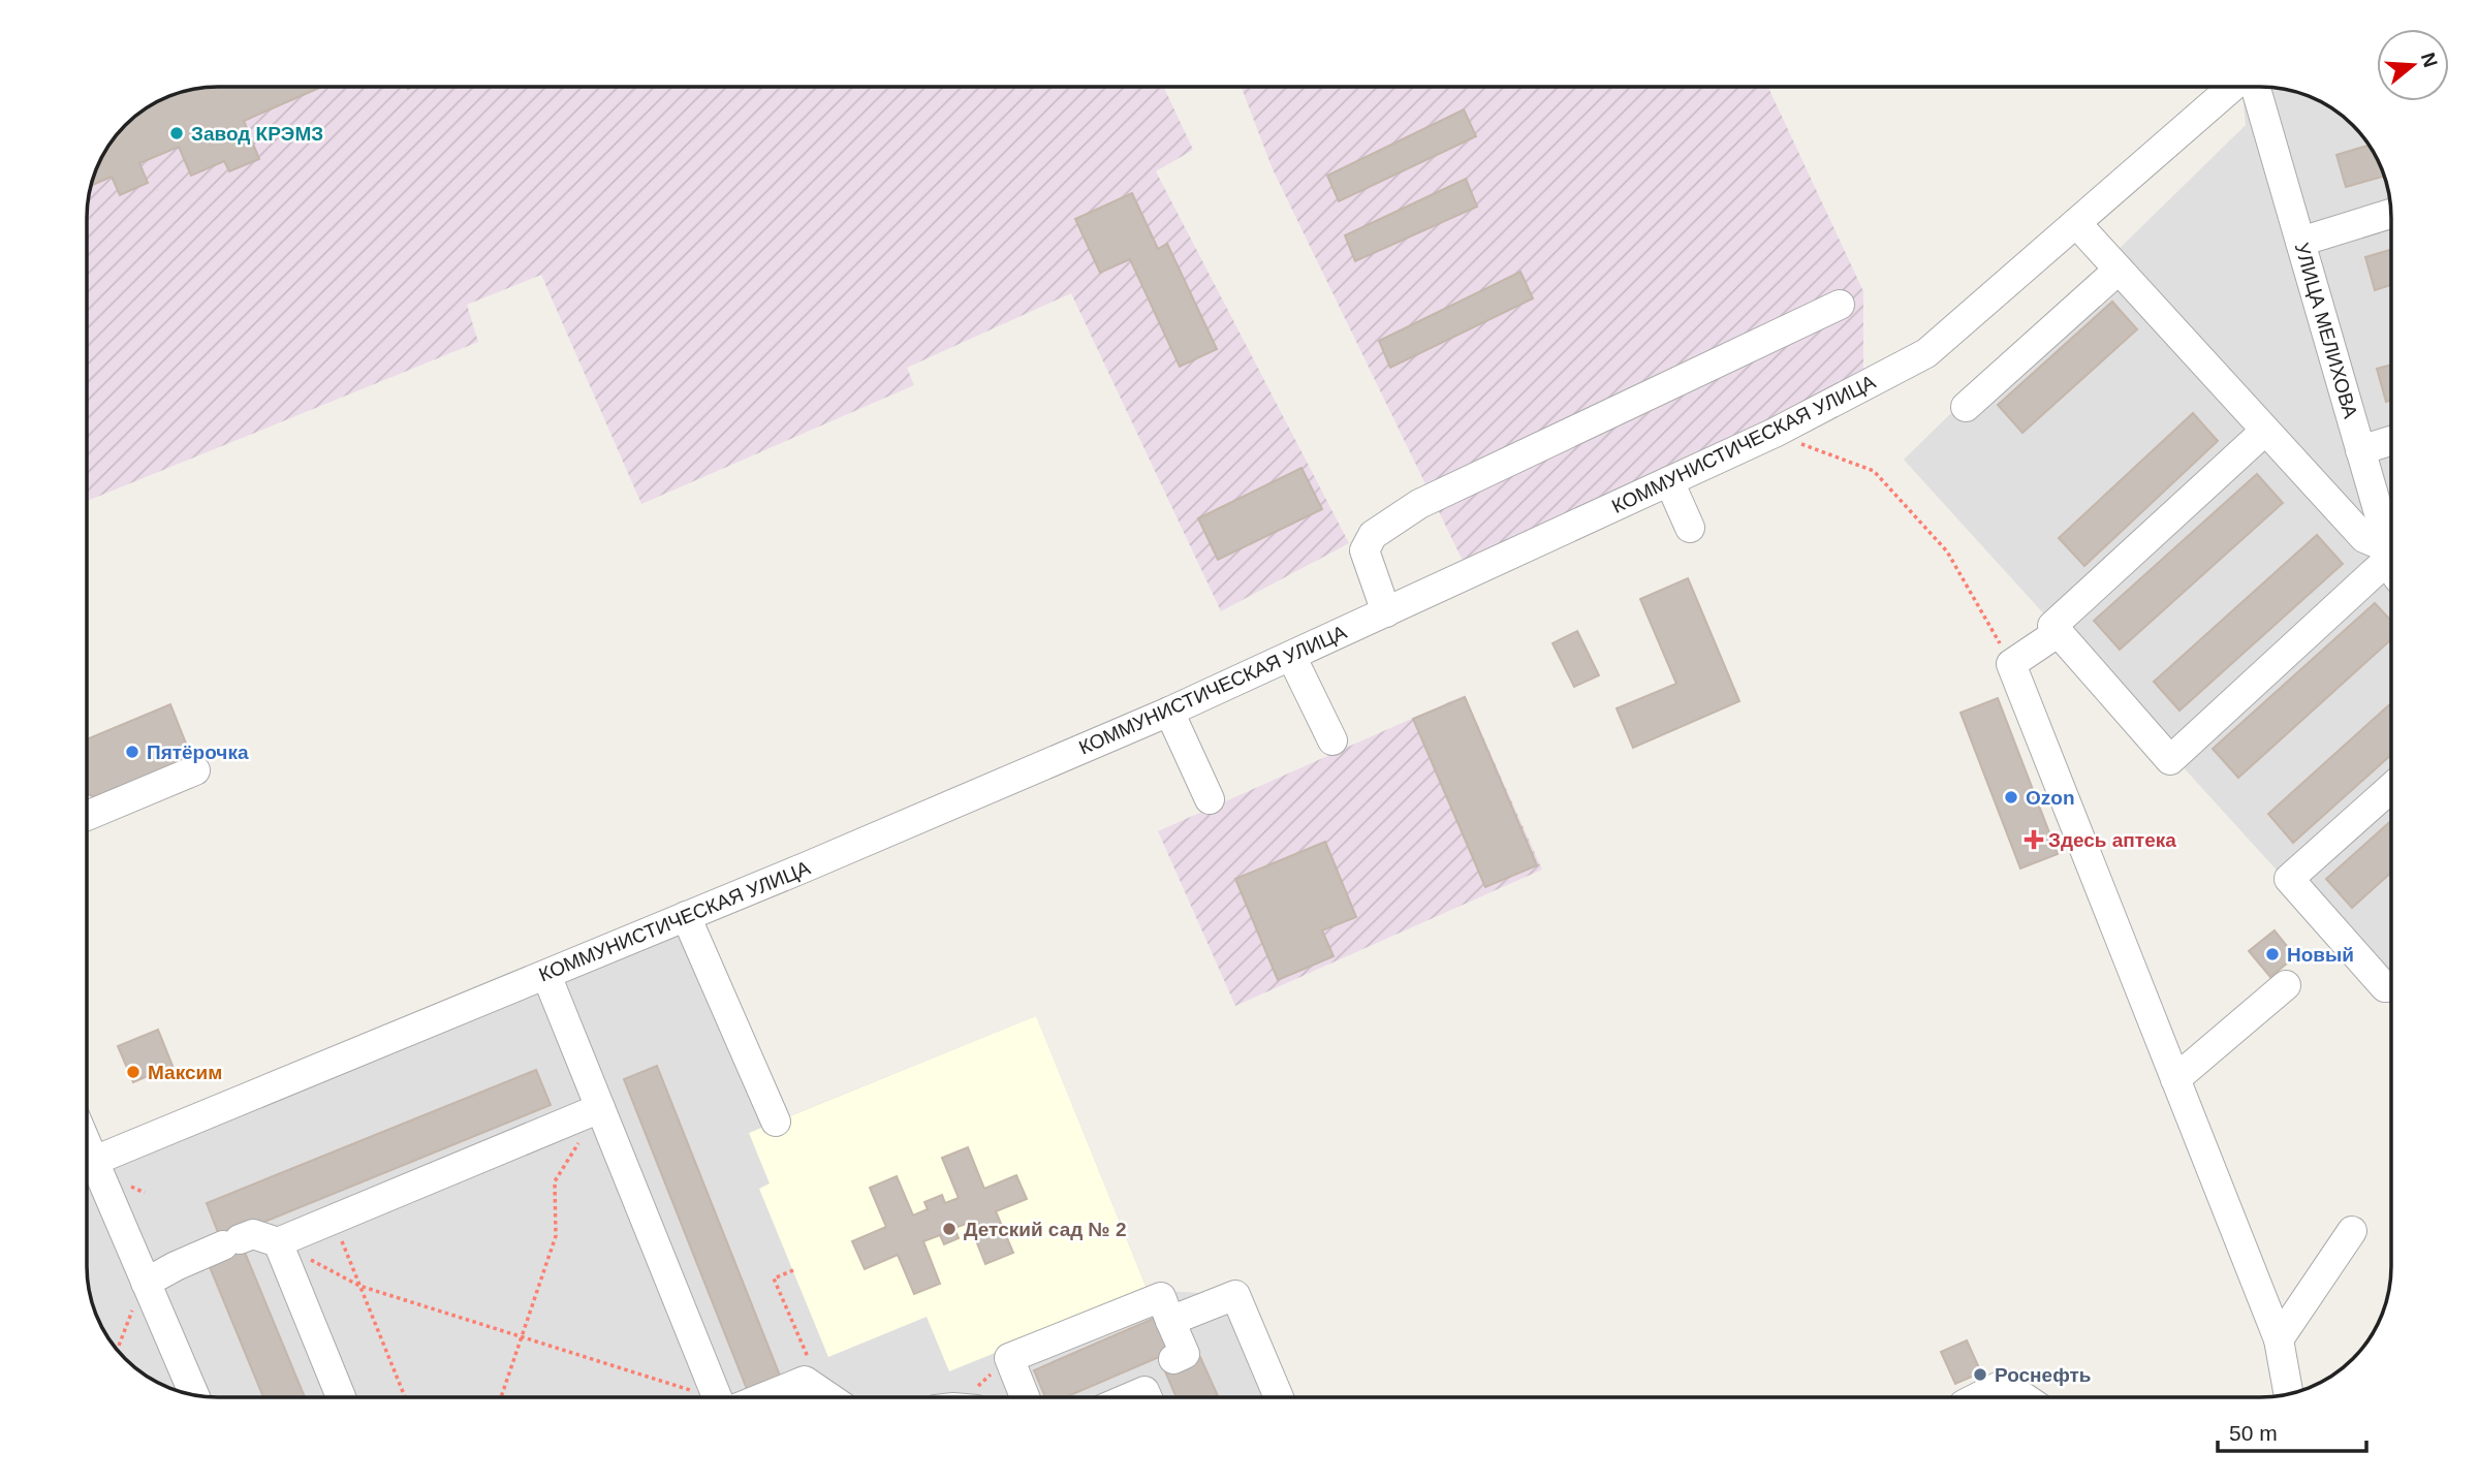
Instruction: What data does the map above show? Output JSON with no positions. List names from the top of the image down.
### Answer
{
  "streets": {
    "street": ["УЛИЦА МЕЛИХОВА", "КОММУНИСТИЧЕСКАЯ УЛИЦА"]
  },
  "places": {
    "other": [
      "Завод КРЭМЗ",
      "Пятёрочка",
      "Ozon",
      "Новый",
      "Максим",
      "Детский сад № 2",
      "Роснефть"
    ],
    "health": ["Здесь аптека"]
  },
  "scale_bar": "50 m",
  "north": "right"
}
